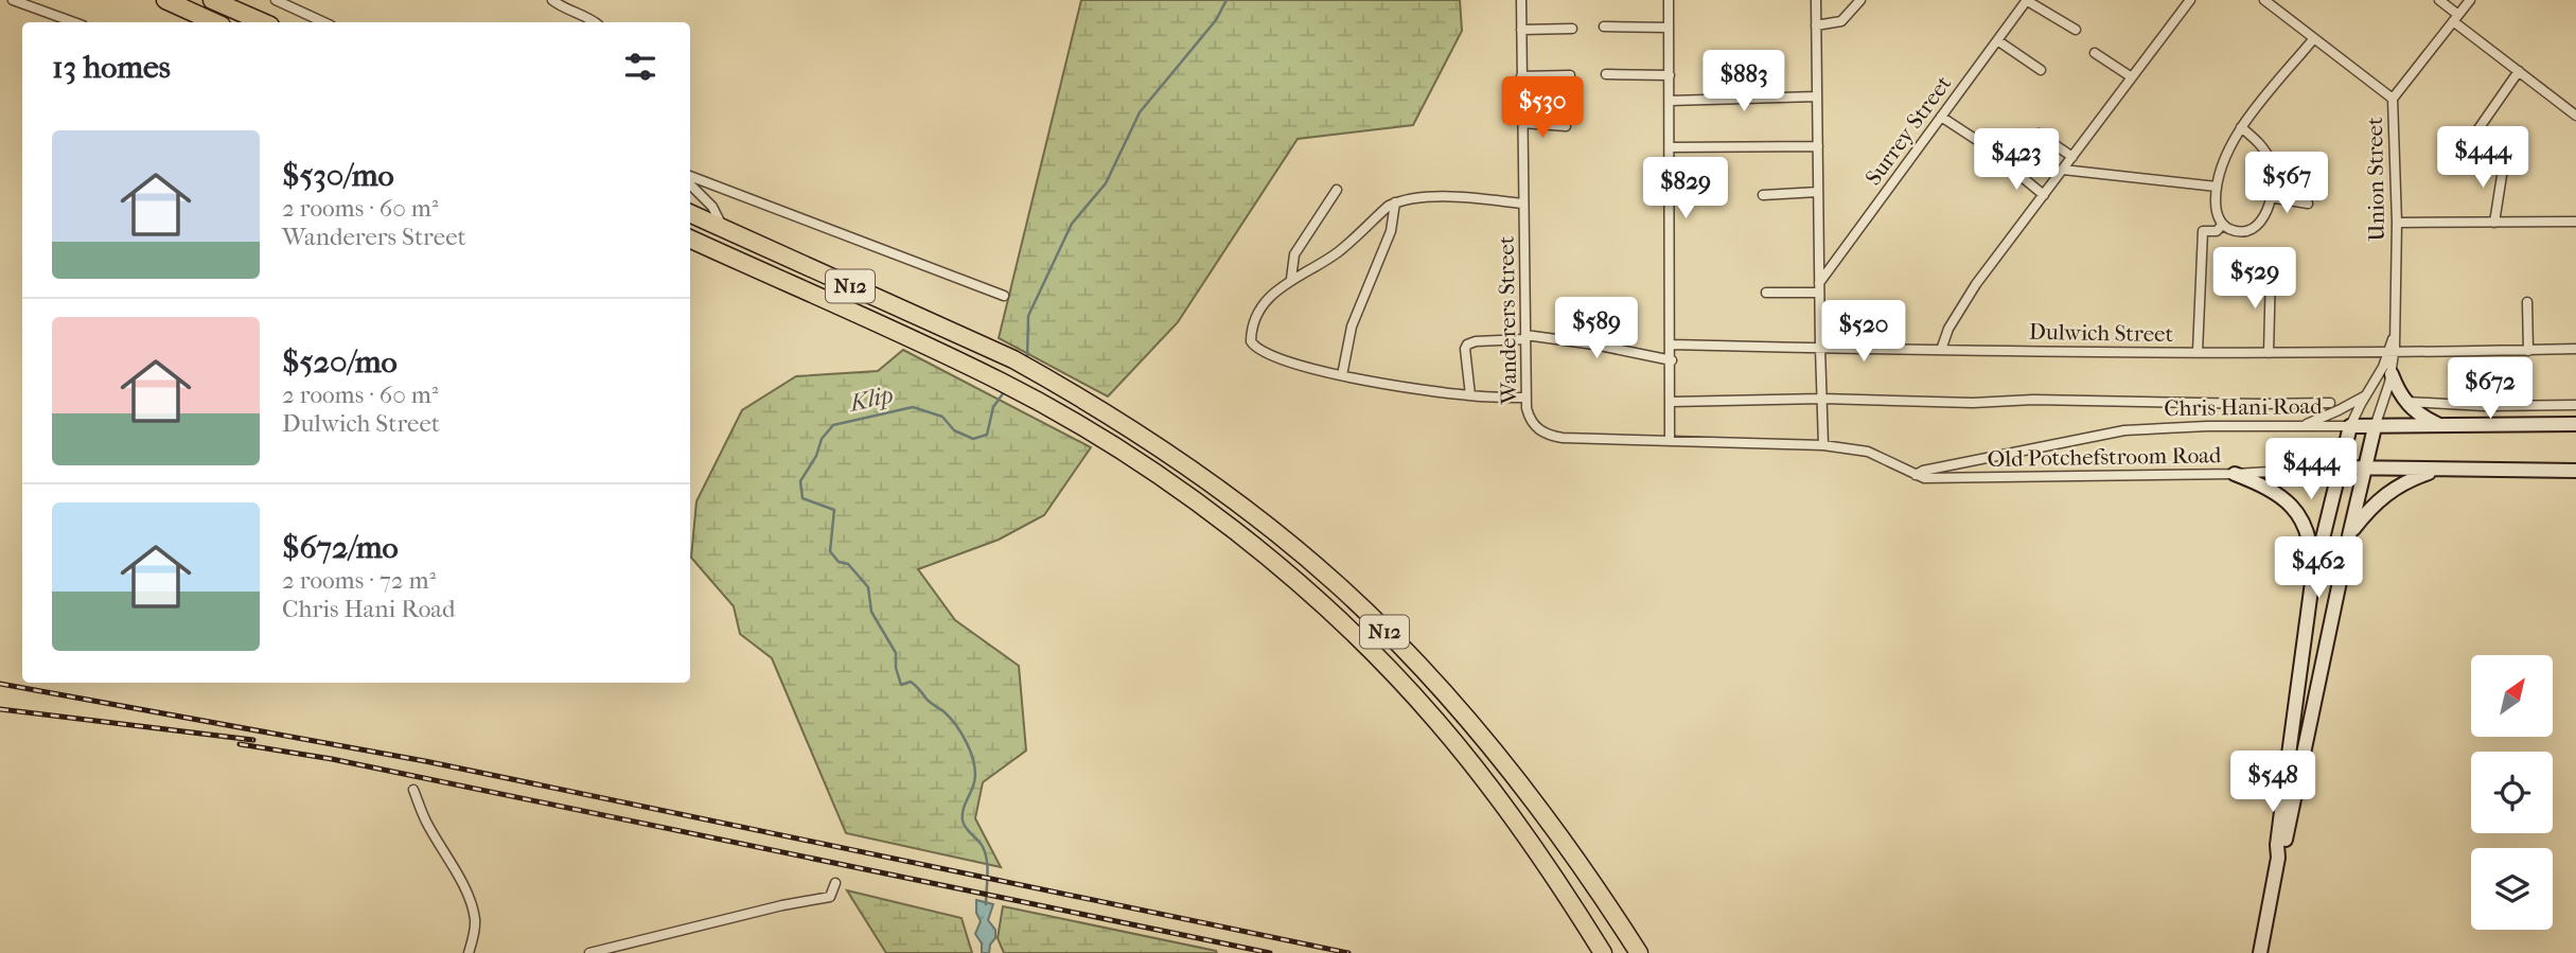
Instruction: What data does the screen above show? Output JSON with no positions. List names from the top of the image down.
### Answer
{
  "streets": {
    "highway": ["N12"],
    "main road": ["Chris Hani Road"],
    "street": [
      "Surrey Street",
      "Union Street",
      "Wanderers Street",
      "Dulwich Street",
      "Old Potchefstroom Road"
    ]
  },
  "crossings": [
    ["Union Street", "Dulwich Street"],
    ["Union Street", "Chris Hani Road"],
    ["Wanderers Street", "Chris Hani Road"],
    ["Wanderers Street", "Old Potchefstroom Road"],
    ["Chris Hani Road", "Old Potchefstroom Road"]
  ],
  "water": ["Klip"],
  "north": "top right",
  "page": {
    "heading": "13 homes",
    "price": [
      "$883",
      "$530",
      "$444",
      "$423",
      "$567",
      "$829",
      "$529",
      "$589",
      "$520",
      "$672",
      "$444",
      "$462",
      "$548"
    ],
    "list": [
      {
        "name": "$530/mo",
        "note": "2 rooms · 60 m² · Wanderers Street"
      },
      {
        "name": "$520/mo",
        "note": "2 rooms · 60 m² · Dulwich Street"
      },
      {
        "name": "$672/mo",
        "note": "2 rooms · 72 m² · Chris Hani Road"
      }
    ]
  }
}
